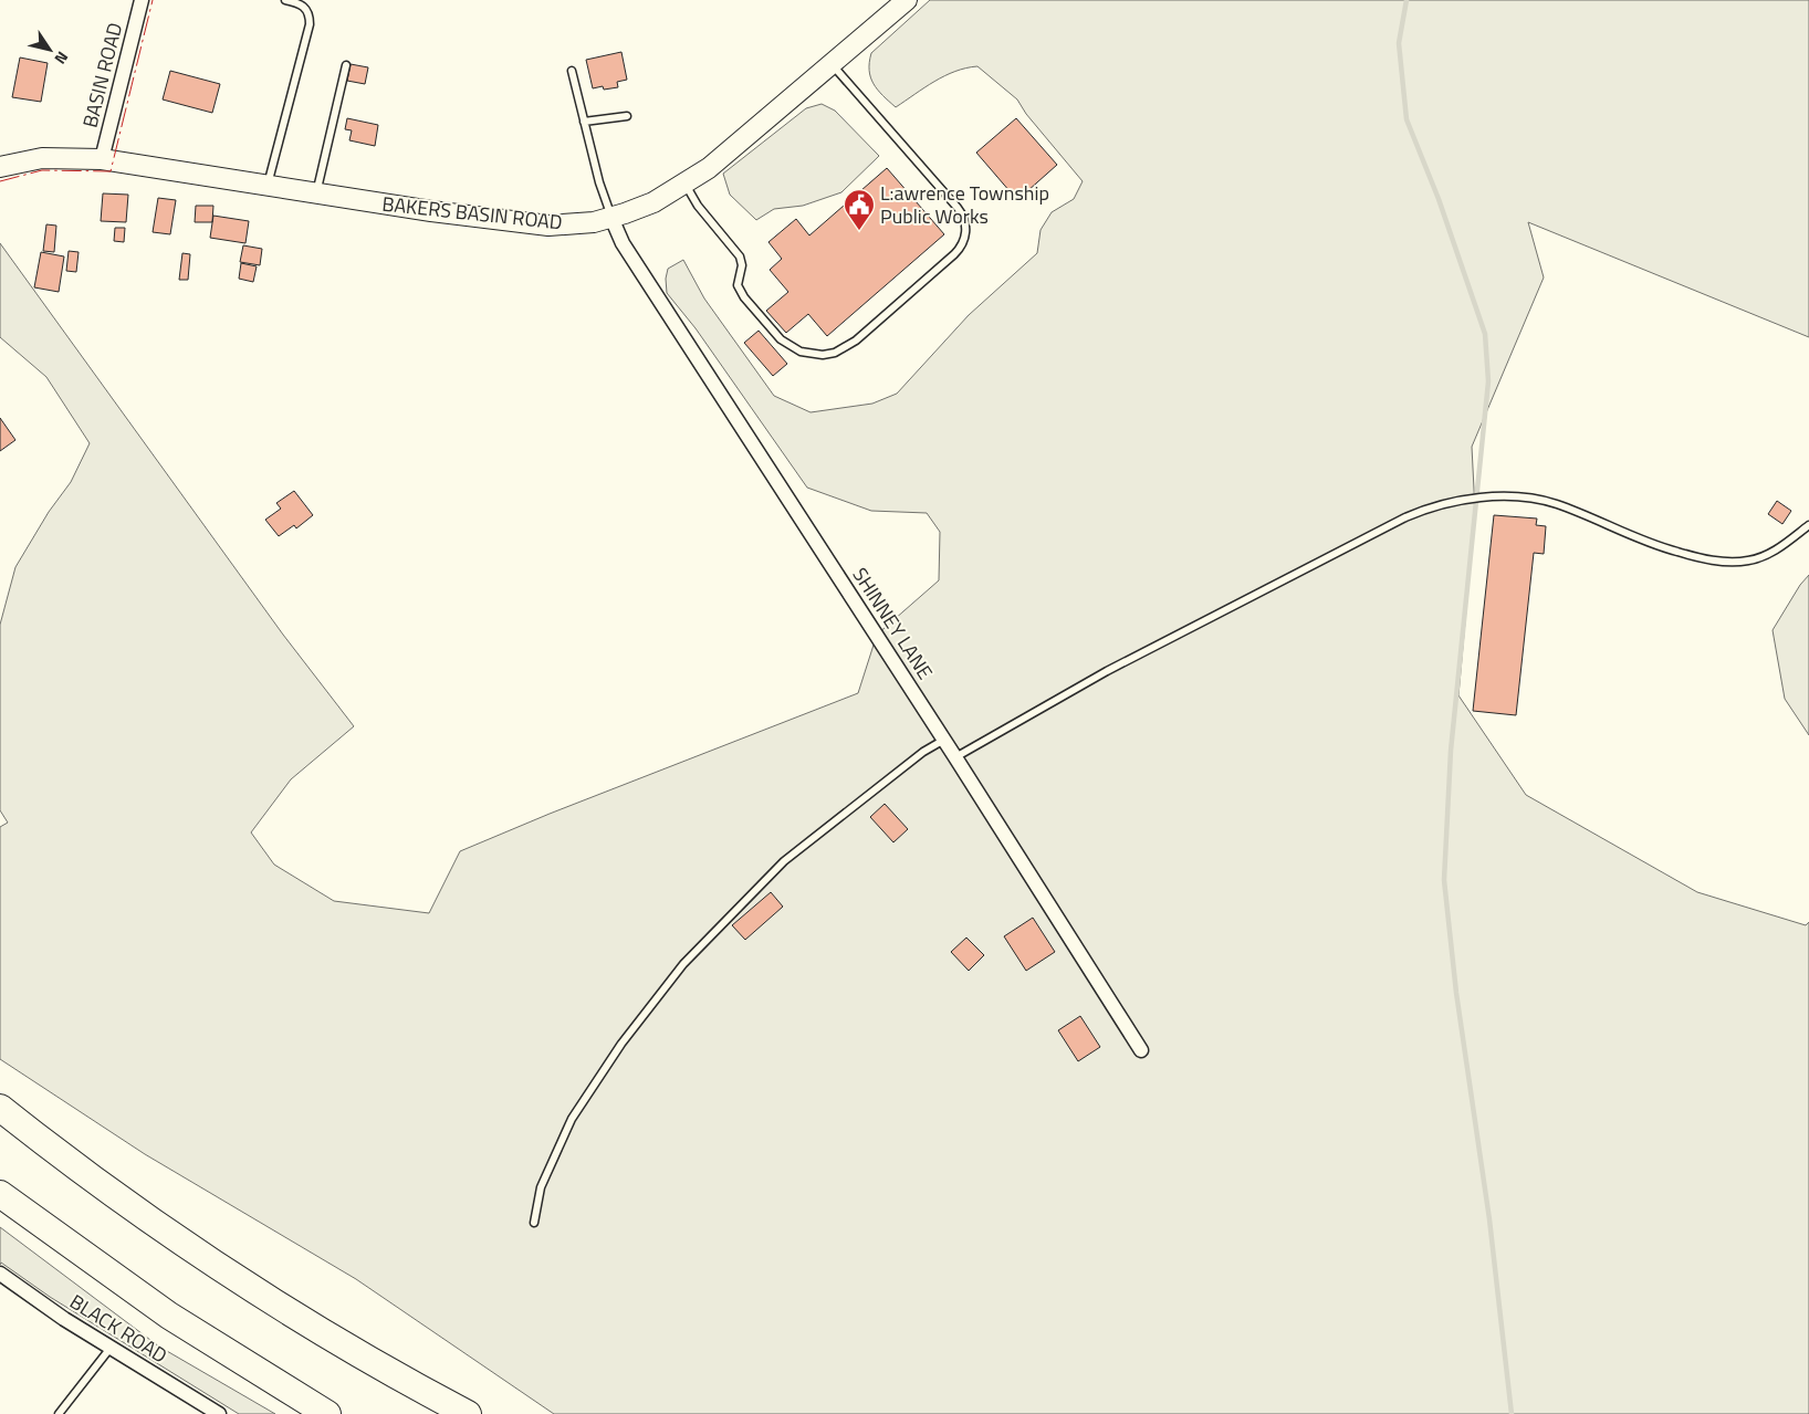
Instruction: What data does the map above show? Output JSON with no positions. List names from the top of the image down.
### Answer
{
  "streets": {
    "main road": ["BAKERS BASIN ROAD"],
    "street": ["BASIN ROAD", "SHINNEY LANE", "BLACK ROAD"]
  },
  "crossings": [
    ["BASIN ROAD", "BAKERS BASIN ROAD"],
    ["BAKERS BASIN ROAD", "SHINNEY LANE"]
  ],
  "places": {
    "public building": ["L:awrence Township Public Works"]
  },
  "north": "bottom right"
}
